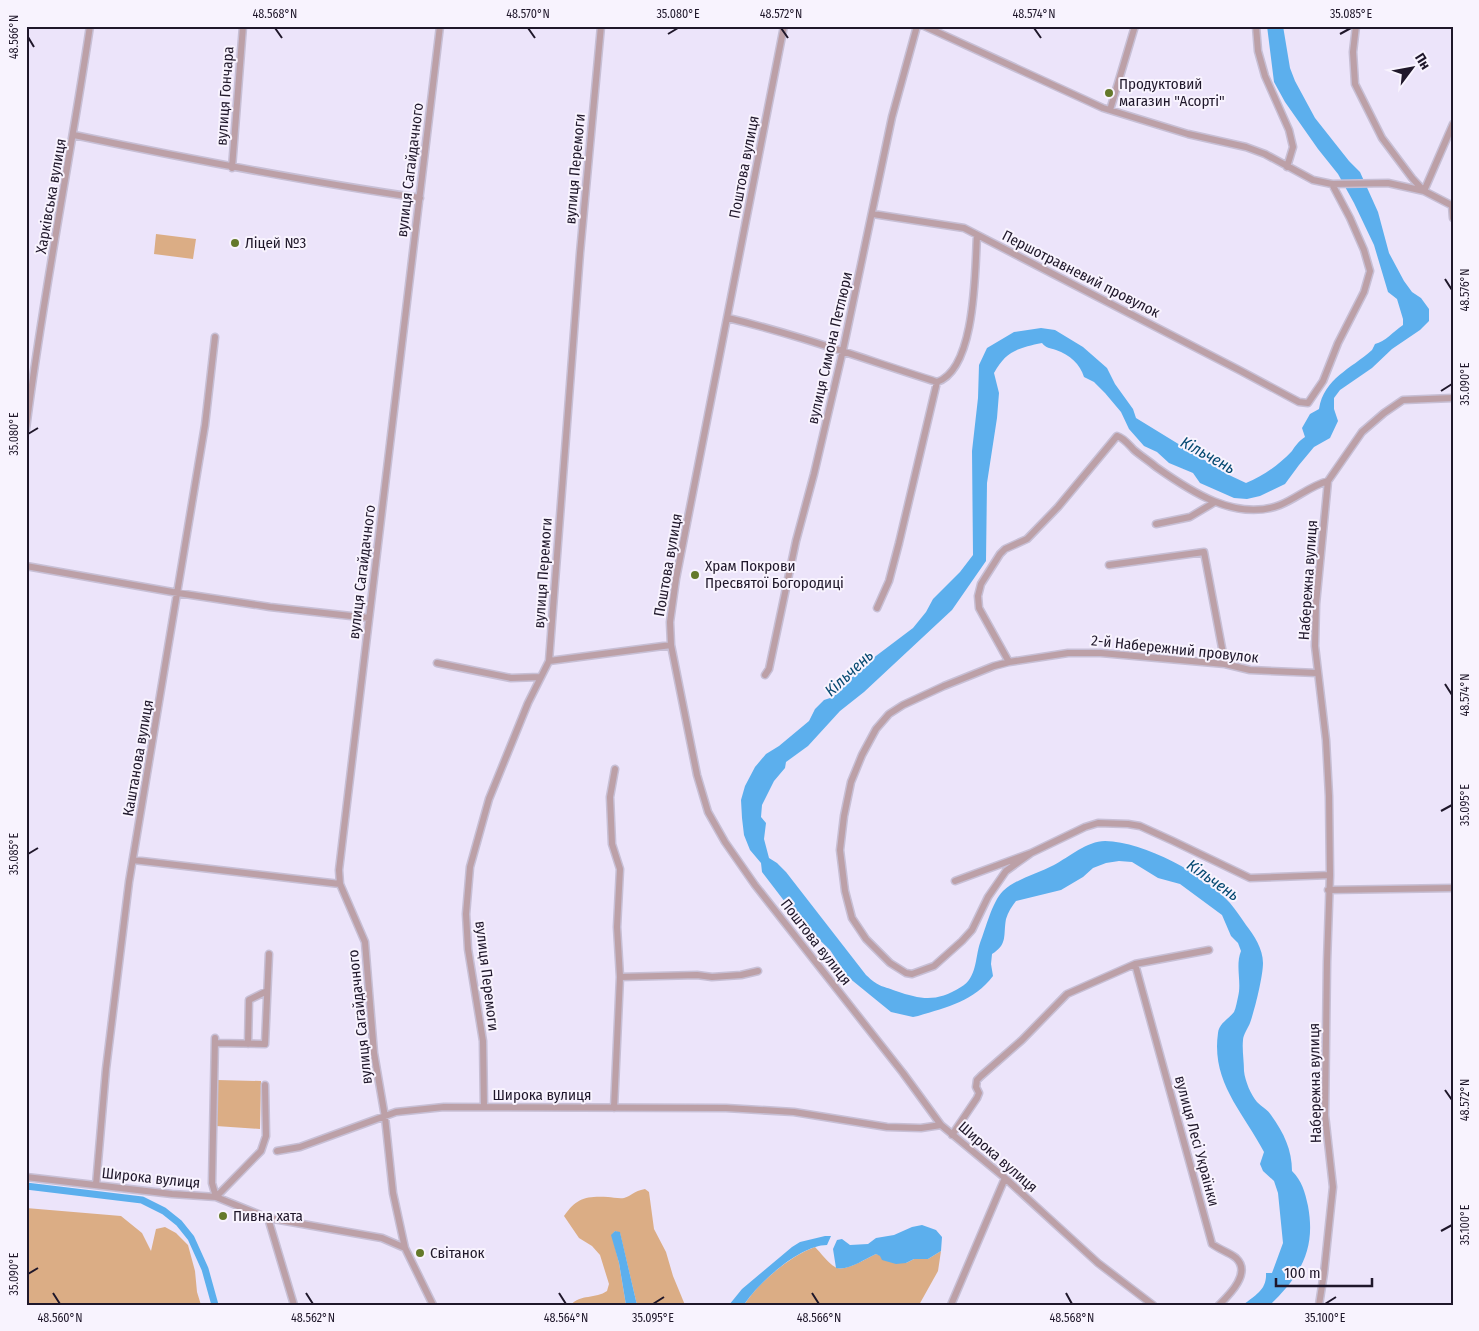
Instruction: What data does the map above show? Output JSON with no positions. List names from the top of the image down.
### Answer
{
  "streets": {
    "street": [
      "вулиця Гончара",
      "Поштова вулиця",
      "вулиця Перемоги",
      "вулиця Сагайдачного",
      "Харківська вулиця",
      "Першотравневий провулок",
      "вулиця Симона Петлюри",
      "Набережна вулиця",
      "2-й Набережний провулок",
      "Каштанова вулиця",
      "Широка вулиця",
      "вулиця Лесі Українки"
    ]
  },
  "crossings": [
    ["Поштова вулиця", "Широка вулиця"],
    ["вулиця Перемоги", "Широка вулиця"],
    ["вулиця Сагайдачного", "Широка вулиця"],
    ["Набережна вулиця", "2-й Набережний провулок"],
    ["Каштанова вулиця", "Широка вулиця"]
  ],
  "water": ["Кільчень"],
  "places": [
    "Продуктовий магазин \"Асорті\"",
    "Ліцей №3",
    "Храм Покрови Пресвятої Богородиці",
    "Пивна хата",
    "Світанок"
  ],
  "scale_bar": "100 m",
  "north": "top right",
  "coordinates": [
    "48.568°N",
    "48.570°N",
    "35.080°E",
    "48.572°N",
    "48.574°N",
    "35.085°E",
    "48.566°N",
    "48.576°N",
    "35.090°E",
    "35.095°E",
    "35.100°E",
    "48.560°N",
    "48.562°N",
    "48.564°N"
  ]
}
